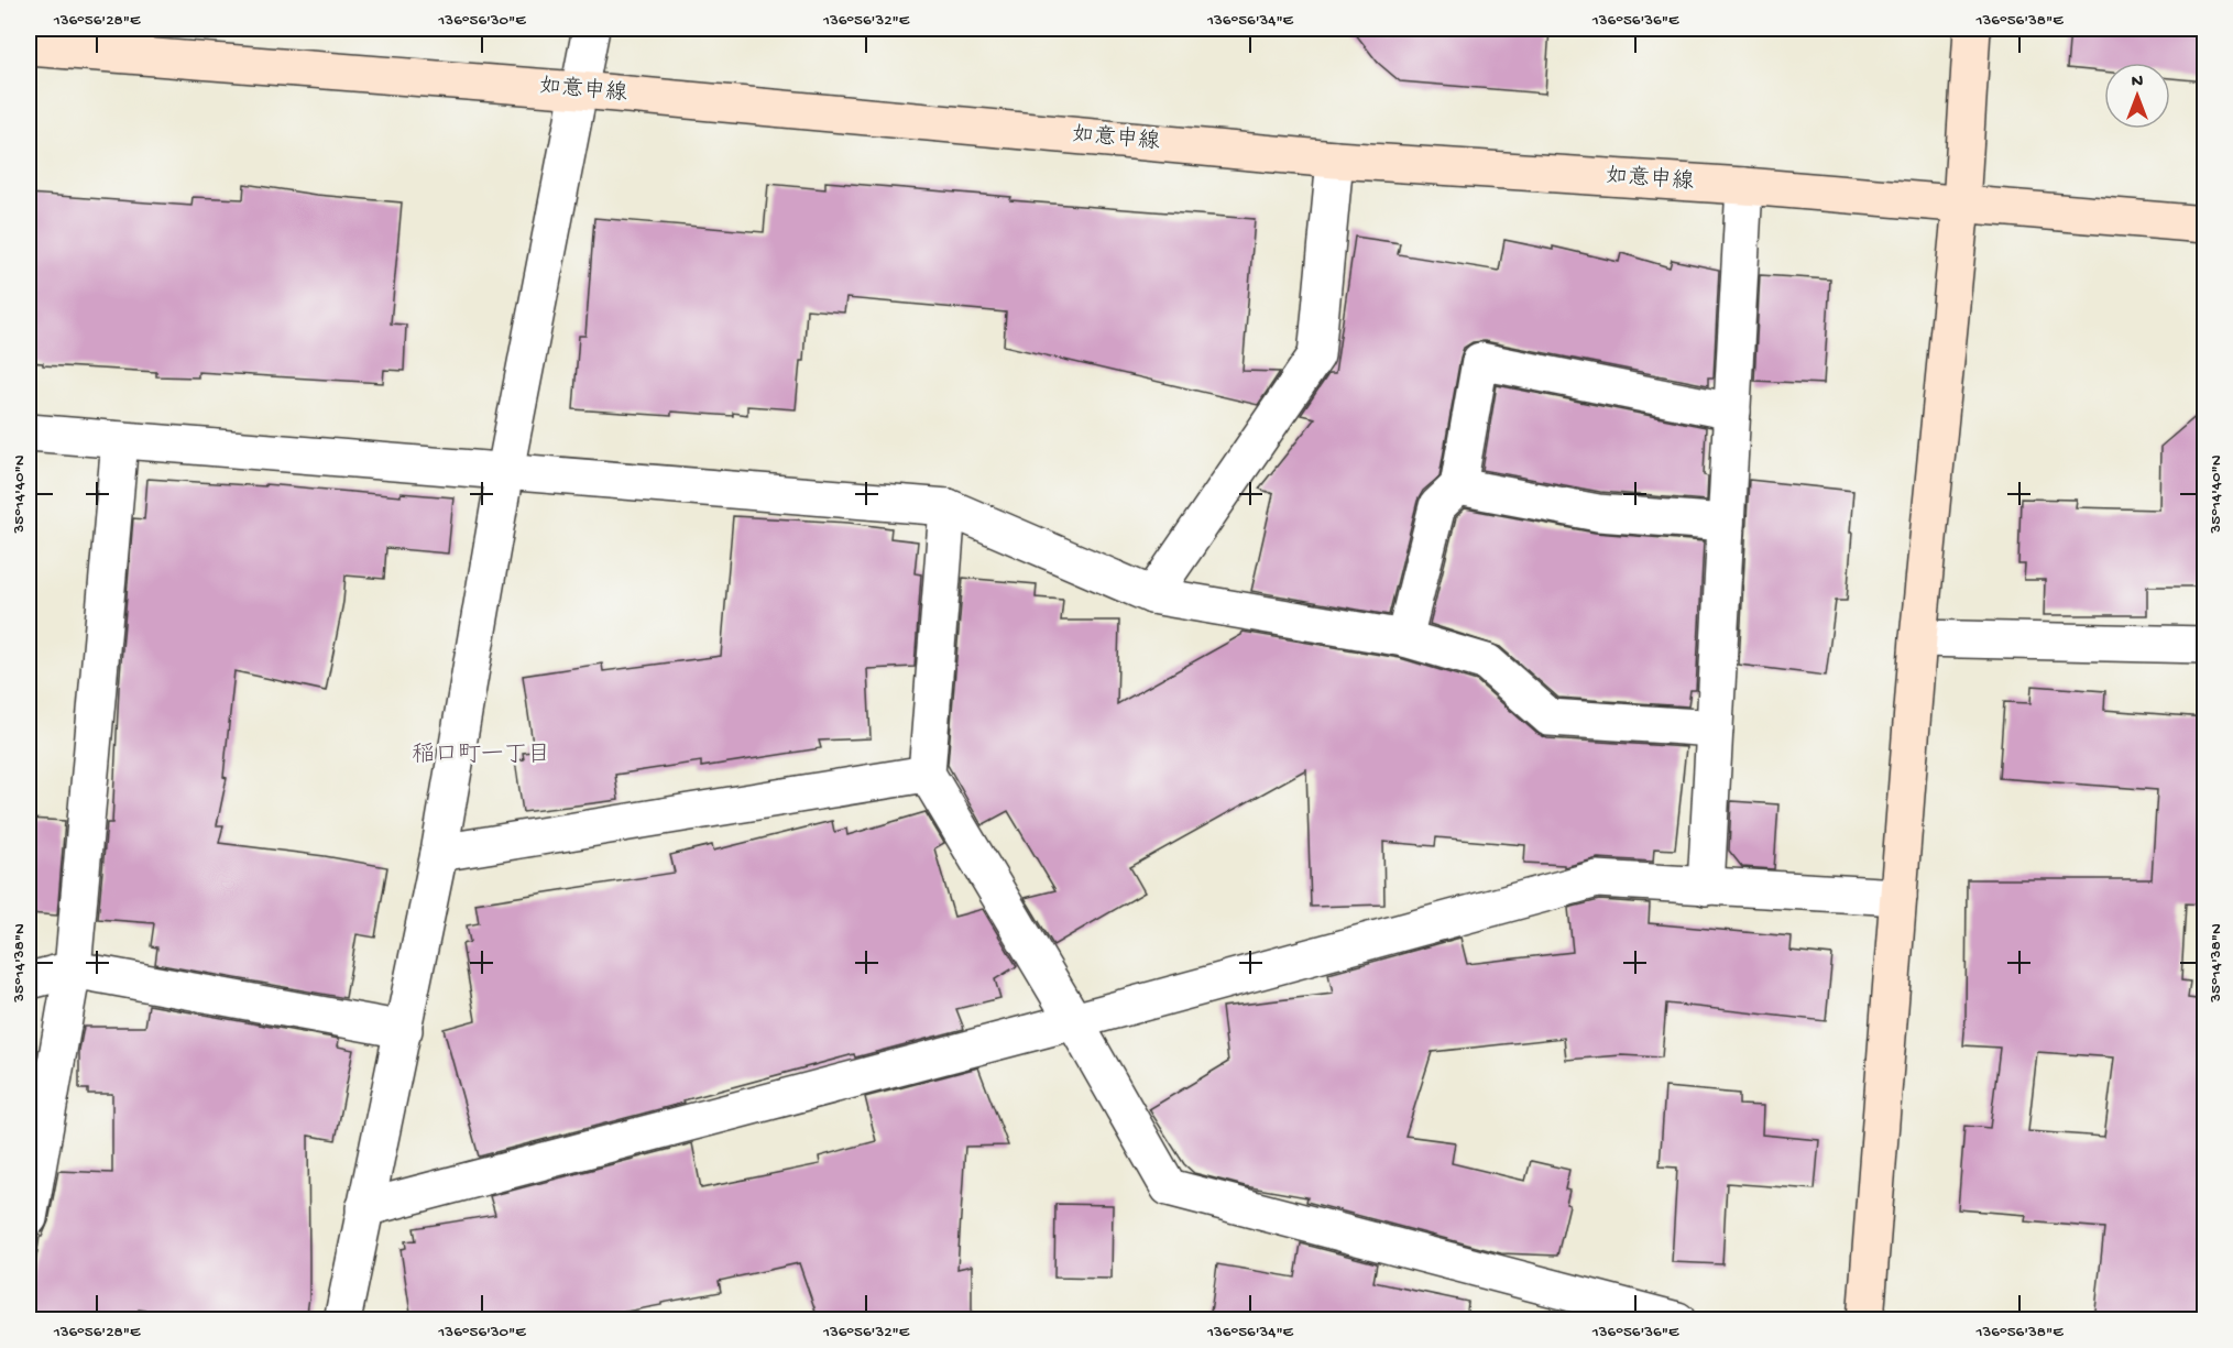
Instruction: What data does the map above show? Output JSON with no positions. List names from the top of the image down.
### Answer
{
  "streets": {
    "street": ["如意申線"]
  },
  "districts": ["稲口町一丁目"],
  "north": "top",
  "coordinates": [
    "136°56'28\"E",
    "136°56'30\"E",
    "136°56'32\"E",
    "136°56'34\"E",
    "136°56'36\"E",
    "136°56'38\"E",
    "35°14'40\"N",
    "35°14'38\"N"
  ]
}
